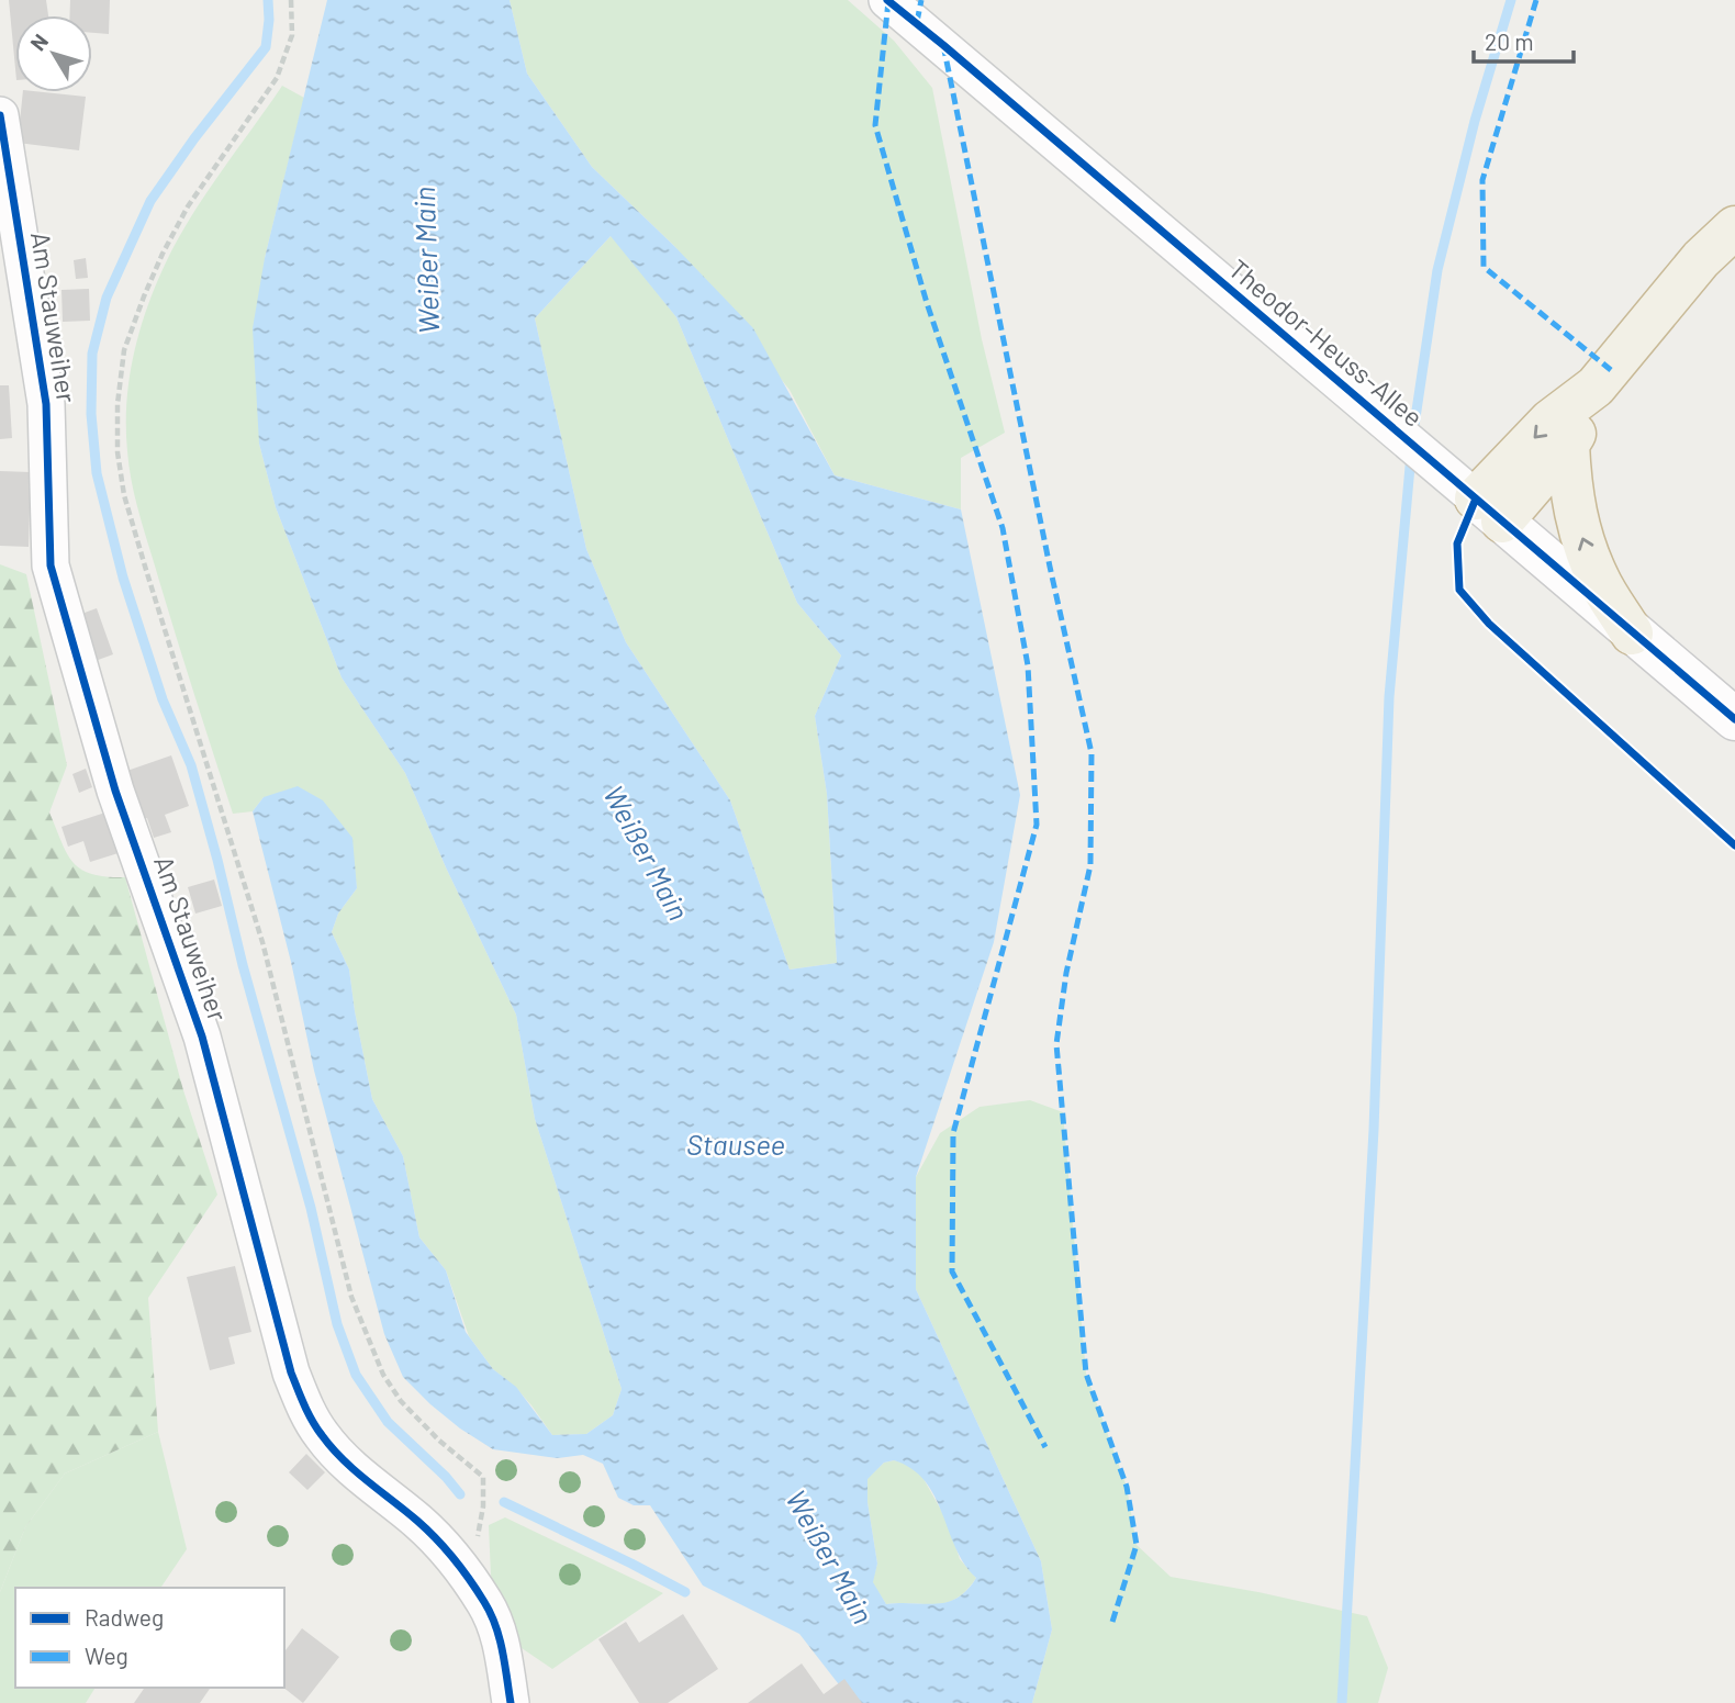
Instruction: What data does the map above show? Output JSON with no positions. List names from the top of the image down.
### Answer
{
  "streets": {
    "main road": ["Theodor-Heuss-Allee"],
    "street": ["Am Stauweiher"]
  },
  "water": ["Weißer Main", "Stausee"],
  "legend": ["Radweg", "Weg"],
  "scale_bar": "20 m",
  "north": "top left"
}
